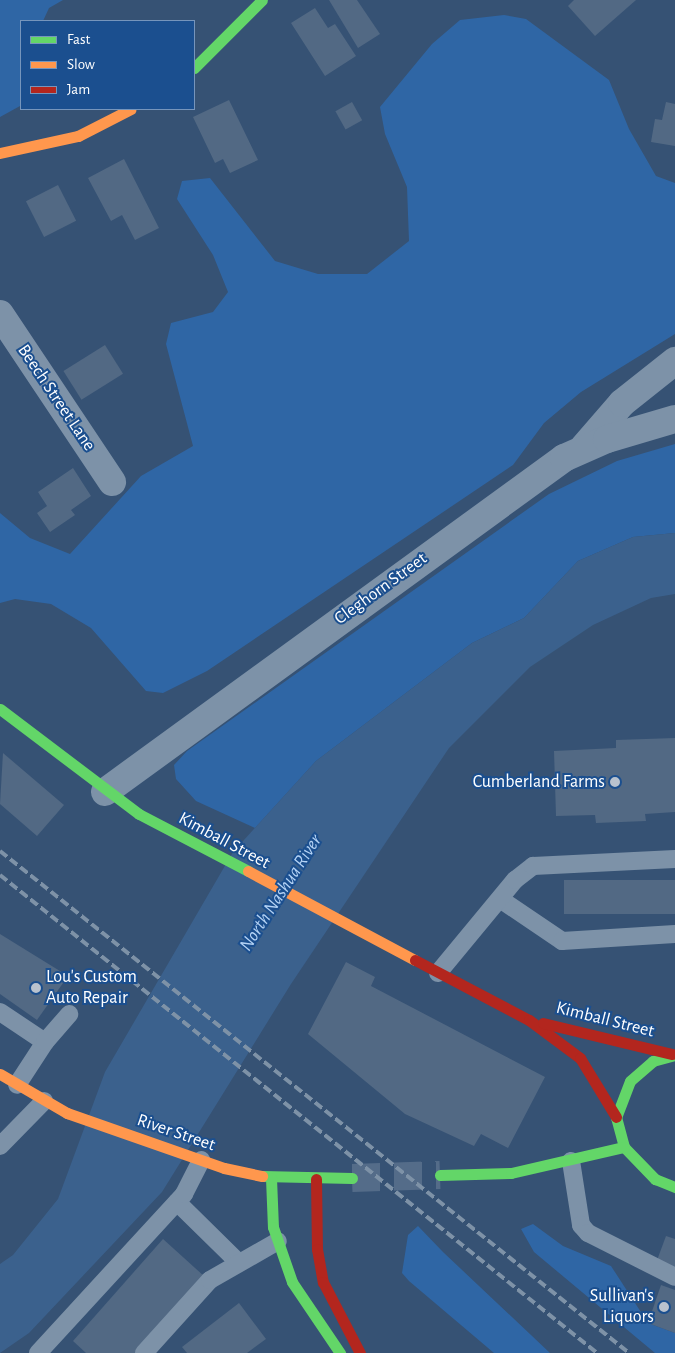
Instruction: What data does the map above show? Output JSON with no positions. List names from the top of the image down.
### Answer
{
  "streets": {
    "main road": ["Kimball Street", "River Street"],
    "street": ["Beech Street Lane", "Cleghorn Street"]
  },
  "crossings": [
    ["Cleghorn Street", "Kimball Street"]
  ],
  "water": ["North Nashua River"],
  "places": ["Cumberland Farms", "Lou's Custom Auto Repair", "Sullivan's Liquors"],
  "legend": ["Fast", "Slow", "Jam"]
}
